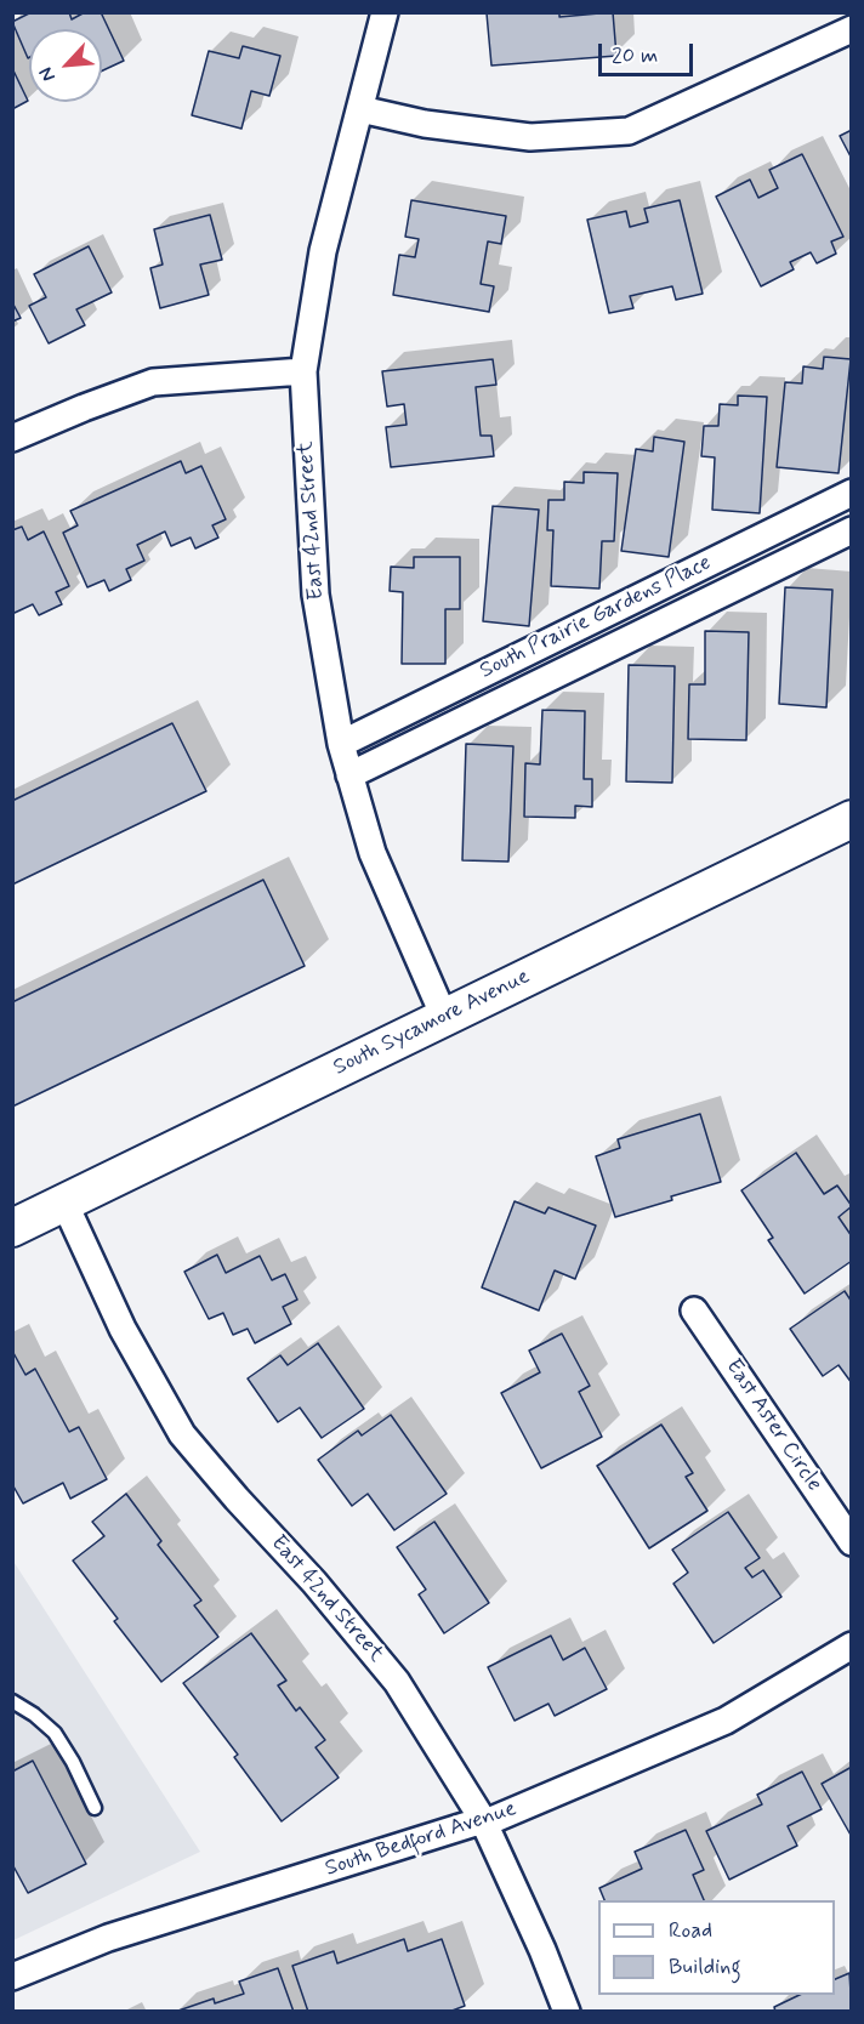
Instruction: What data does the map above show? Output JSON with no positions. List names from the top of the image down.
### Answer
{
  "streets": {
    "main road": ["South Sycamore Avenue"],
    "street": [
      "East 42nd Street",
      "South Prairie Gardens Place",
      "East Aster Circle",
      "South Bedford Avenue"
    ]
  },
  "crossings": [
    ["East 42nd Street", "South Prairie Gardens Place"],
    ["East 42nd Street", "South Sycamore Avenue"],
    ["East 42nd Street", "South Bedford Avenue"]
  ],
  "legend": ["Road", "Building"],
  "scale_bar": "20 m",
  "north": "bottom left"
}
